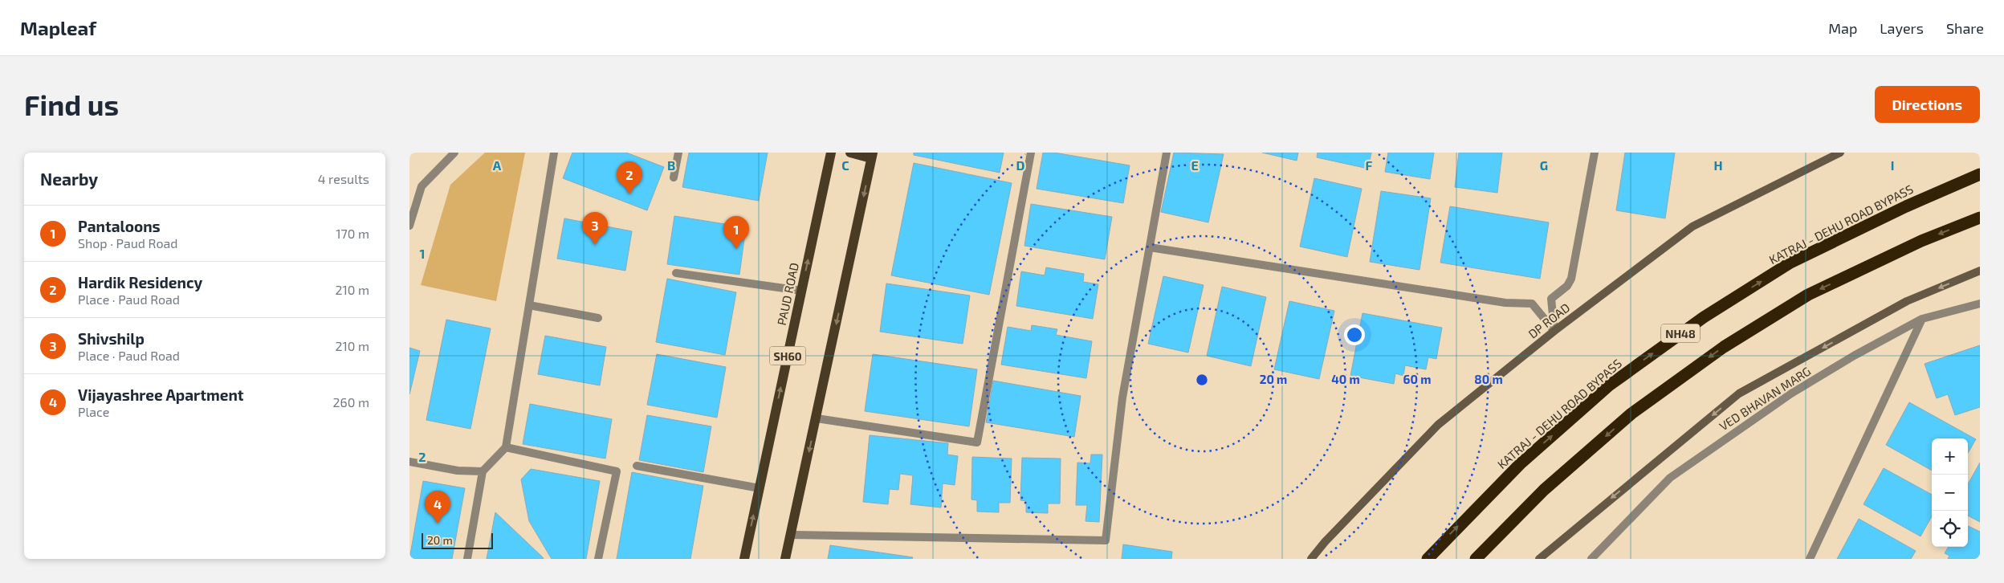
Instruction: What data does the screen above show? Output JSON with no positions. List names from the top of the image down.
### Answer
{
  "streets": {
    "highway": ["KATRAJ - DEHU ROAD BYPASS", "NH48"],
    "main road": ["PAUD ROAD", "SH60"],
    "street": ["DP ROAD", "VED BHAVAN MARG"]
  },
  "scale_bar": "20 m",
  "page": {
    "header": "Mapleaf",
    "nav": ["Map", "Layers", "Share"],
    "buttons": "Directions",
    "title": "Find us",
    "heading": ["Nearby", "4 results"],
    "pins": [
      "2",
      "3",
      "1",
      "4"
    ],
    "list": [
      {
        "mark": "1",
        "name": "Pantaloons",
        "note": "Shop · Paud Road",
        "value": "170 m"
      },
      {
        "mark": "2",
        "name": "Hardik Residency",
        "note": "Place · Paud Road",
        "value": "210 m"
      },
      {
        "mark": "3",
        "name": "Shivshilp",
        "note": "Place · Paud Road",
        "value": "210 m"
      },
      {
        "mark": "4",
        "name": "Vijayashree Apartment",
        "note": "Place",
        "value": "260 m"
      }
    ],
    "map_buttons": ["+", "−"],
    "scale": "20 m"
  },
  "grid": {
    "columns": [
      "A",
      "B",
      "C",
      "D",
      "E",
      "F",
      "G",
      "H",
      "I"
    ],
    "rows": ["1", "2"]
  },
  "rings": [
    "20 m",
    "40 m",
    "60 m",
    "80 m"
  ]
}
